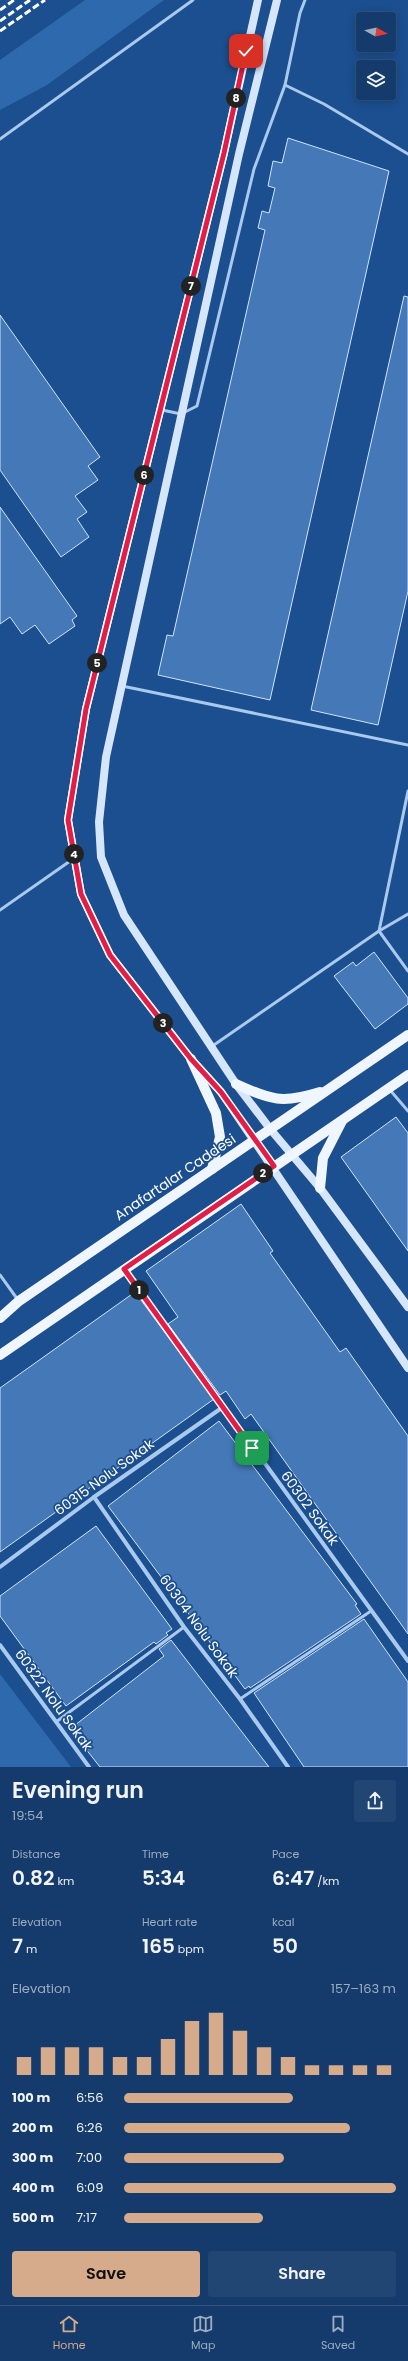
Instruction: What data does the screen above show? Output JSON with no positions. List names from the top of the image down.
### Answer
{
  "streets": {
    "main road": ["Anafartalar Caddesi"],
    "street": [
      "60315 Nolu Sokak",
      "60302 Sokak",
      "60304 Nolu Sokak",
      "60322 Nolu Sokak"
    ]
  },
  "crossings": [
    ["60315 Nolu Sokak", "60302 Sokak"],
    ["60315 Nolu Sokak", "60304 Nolu Sokak"]
  ],
  "north": "right",
  "page": {
    "pins": [
      "8",
      "7",
      "6",
      "5",
      "4",
      "3",
      "2",
      "1"
    ],
    "heading": ["Evening run", "19:54"],
    "stats": [
      ["Distance", "0.82 km"],
      ["Time", "5:34"],
      ["Pace", "6:47 /km"],
      ["Elevation", "7 m"],
      ["Heart rate", "165 bpm"],
      ["kcal", "50"]
    ],
    "chart": ["Elevation", "157–163 m"],
    "list": [
      {
        "name": "100 m",
        "note": "6:56"
      },
      {
        "name": "200 m",
        "note": "6:26"
      },
      {
        "name": "300 m",
        "note": "7:00"
      },
      {
        "name": "400 m",
        "note": "6:09"
      },
      {
        "name": "500 m",
        "note": "7:17"
      }
    ],
    "buttons": ["Save", "Share"],
    "tabs": ["Home", "Map", "Saved"]
  }
}
